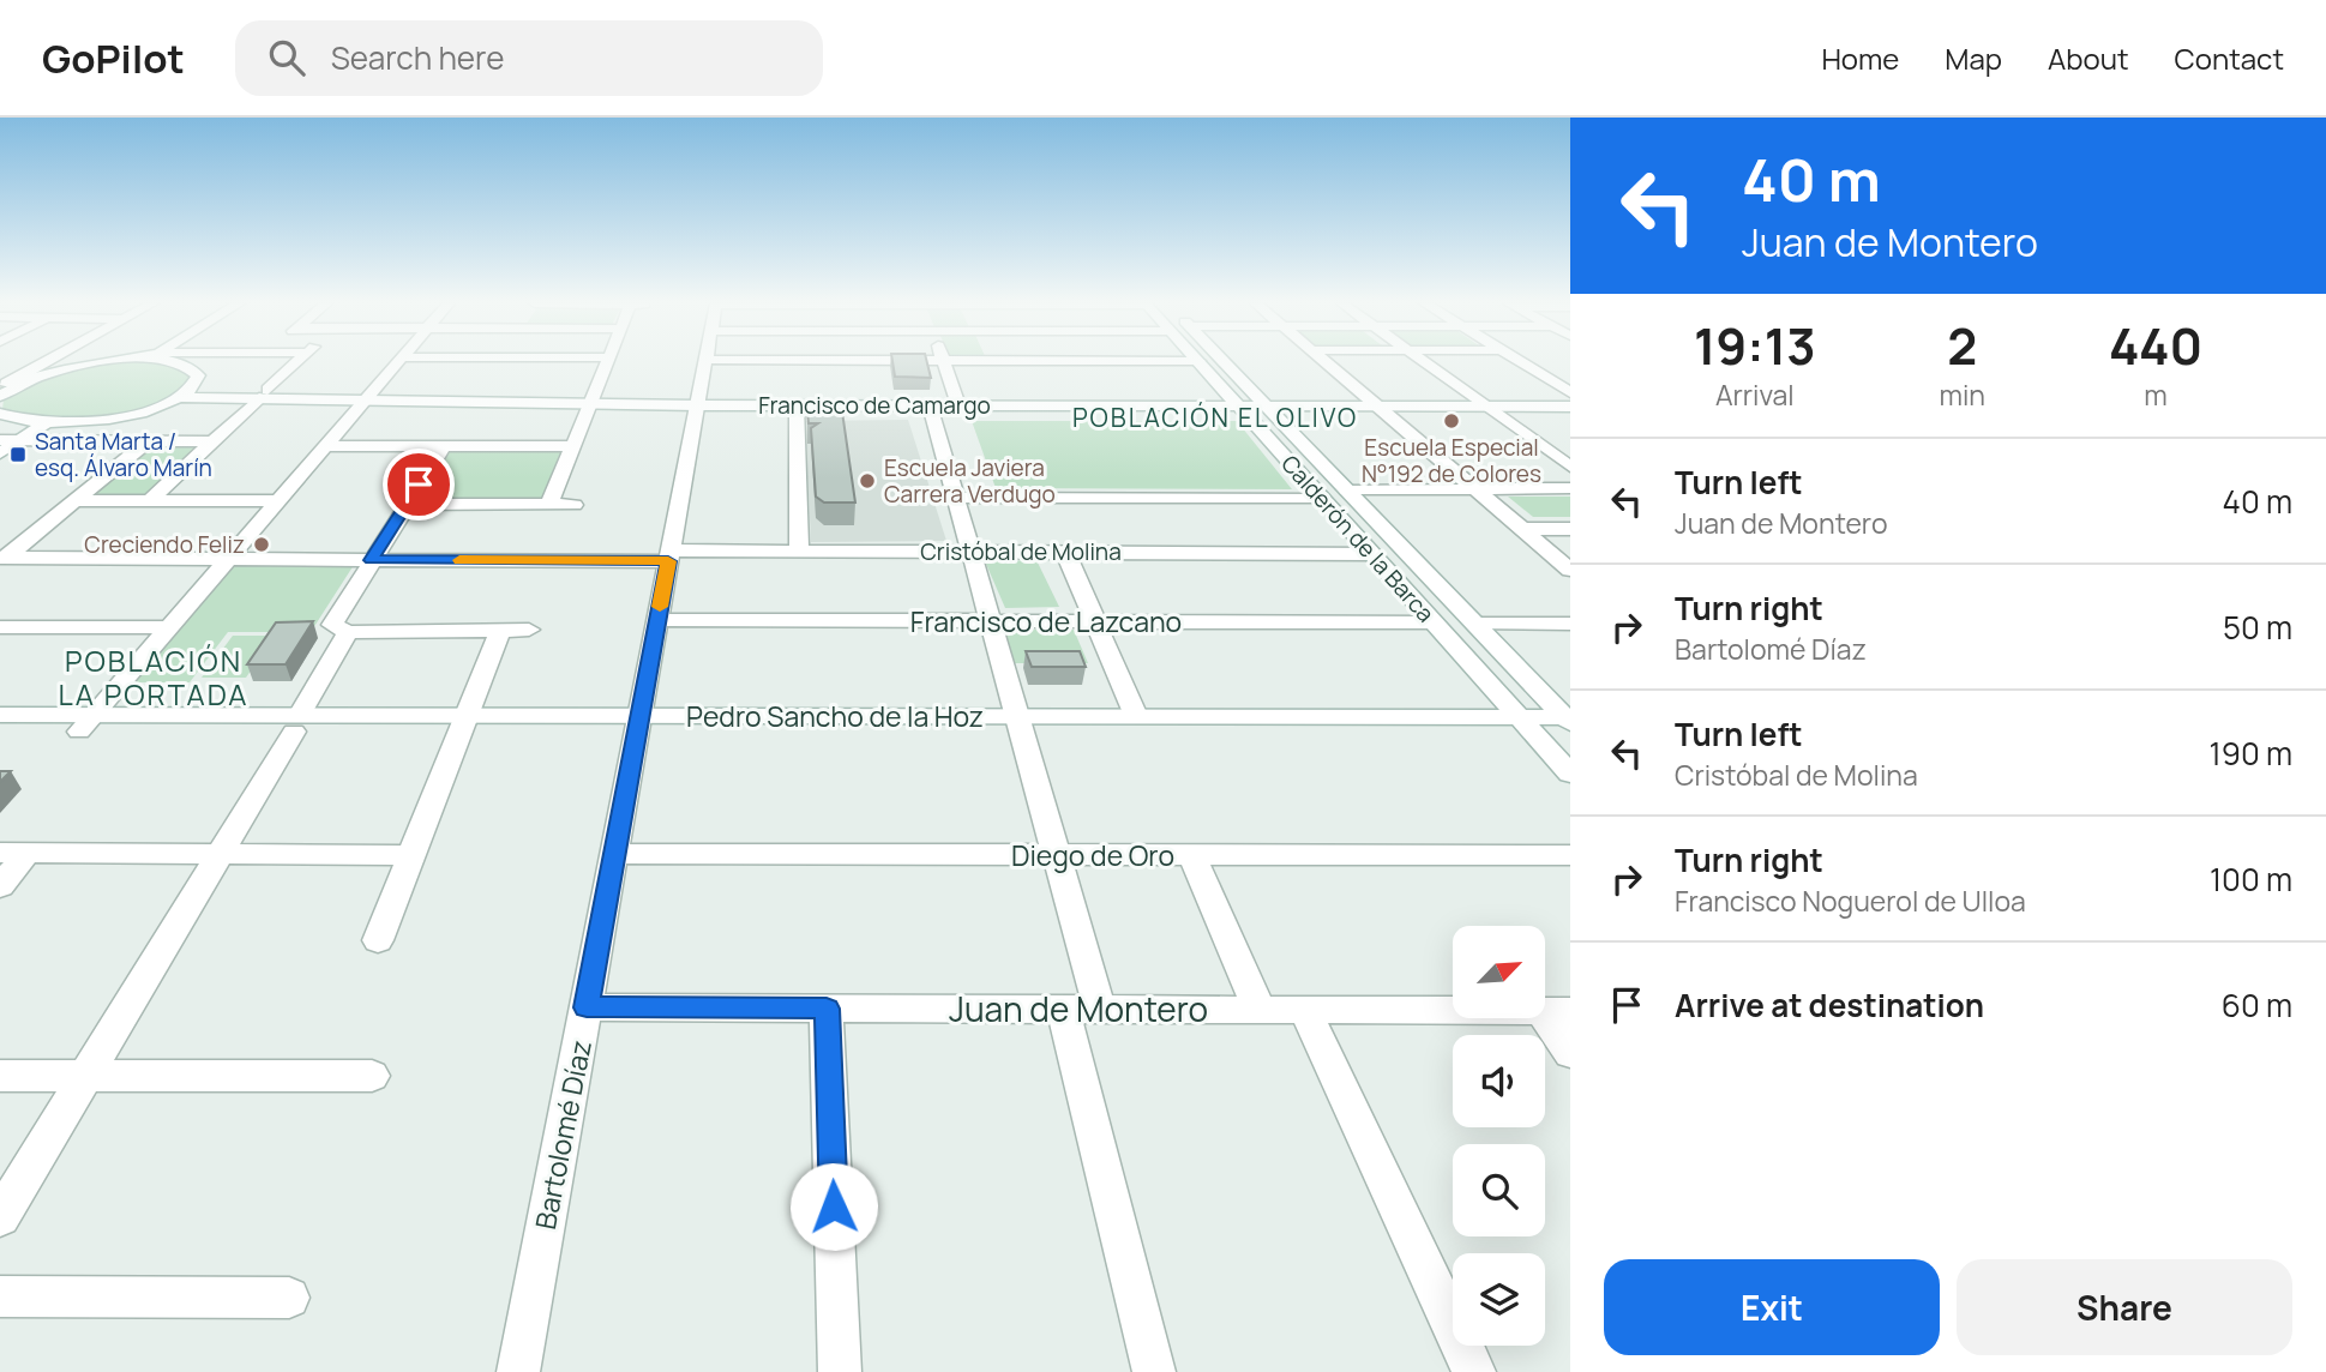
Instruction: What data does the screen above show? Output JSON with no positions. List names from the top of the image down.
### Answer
{
  "streets": {
    "street": [
      "Francisco de Camargo",
      "Calderón de la Barca",
      "Cristóbal de Molina",
      "Francisco de Lazcano",
      "Pedro Sancho de la Hoz",
      "Diego de Oro",
      "Juan de Montero",
      "Bartolomé Díaz"
    ]
  },
  "crossings": [
    ["Francisco de Camargo", "Calderón de la Barca"],
    ["Francisco de Camargo", "Bartolomé Díaz"],
    ["Calderón de la Barca", "Cristóbal de Molina"],
    ["Calderón de la Barca", "Francisco de Lazcano"],
    ["Calderón de la Barca", "Pedro Sancho de la Hoz"],
    ["Cristóbal de Molina", "Bartolomé Díaz"],
    ["Francisco de Lazcano", "Bartolomé Díaz"],
    ["Pedro Sancho de la Hoz", "Bartolomé Díaz"],
    ["Diego de Oro", "Bartolomé Díaz"],
    ["Juan de Montero", "Bartolomé Díaz"]
  ],
  "districts": ["POBLACIÓN EL OLIVO", "POBLACIÓN LA PORTADA"],
  "places": {
    "other": ["Escuela Especial N°192 de Colores", "Escuela Javiera Carrera Verdugo", "Creciendo Feliz"],
    "transit": ["Santa Marta / esq. Álvaro Marín"]
  },
  "north": "top right",
  "page": {
    "header": "GoPilot",
    "search": "Search here",
    "nav": [
      "Home",
      "Map",
      "About",
      "Contact"
    ],
    "turn": ["40 m", "Juan de Montero"],
    "eta": [
      "19:13",
      "Arrival",
      "2",
      "min",
      "440",
      "m"
    ],
    "list": [
      {
        "name": "Turn left",
        "note": "Juan de Montero",
        "value": "40 m"
      },
      {
        "name": "Turn right",
        "note": "Bartolomé Díaz",
        "value": "50 m"
      },
      {
        "name": "Turn left",
        "note": "Cristóbal de Molina",
        "value": "190 m"
      },
      {
        "name": "Turn right",
        "note": "Francisco Noguerol de Ulloa",
        "value": "100 m"
      },
      {
        "name": "Arrive at destination",
        "value": "60 m"
      }
    ],
    "buttons": ["Exit", "Share"]
  }
}
